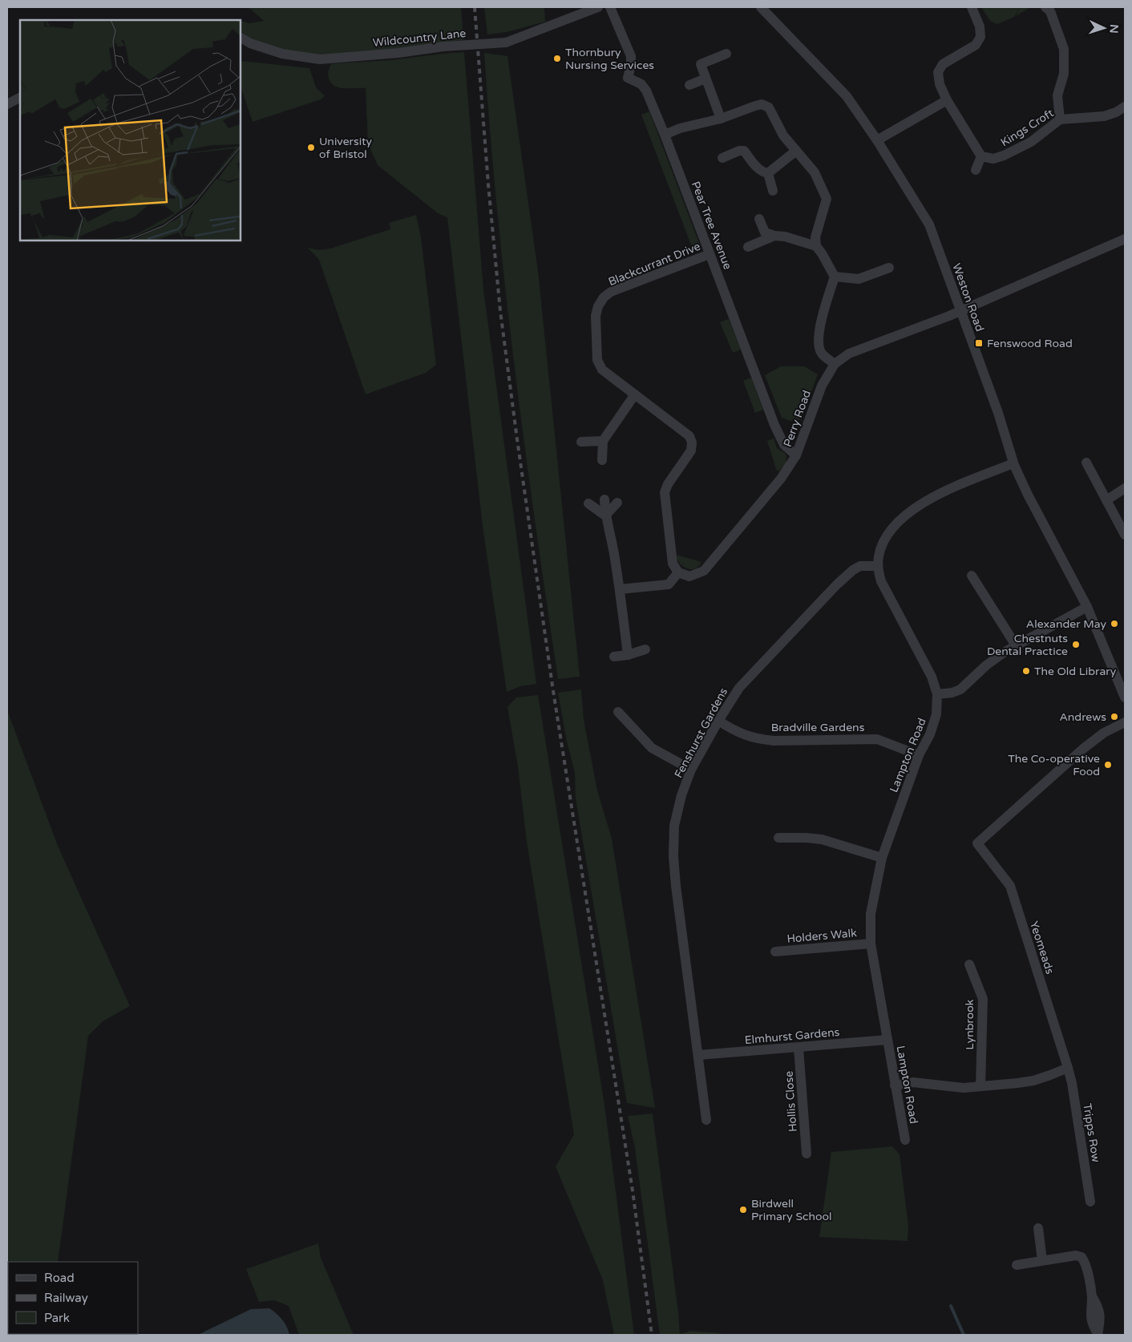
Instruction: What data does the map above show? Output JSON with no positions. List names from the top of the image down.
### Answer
{
  "streets": {
    "street": [
      "Wildcountry Lane",
      "Kings Croft",
      "Pear Tree Avenue",
      "Blackcurrant Drive",
      "Weston Road",
      "Perry Road",
      "Bradville Gardens",
      "Fenshurst Gardens",
      "Lampton Road",
      "Holders Walk",
      "Yeomeads",
      "Lynbrook",
      "Elmhurst Gardens",
      "Hollis Close",
      "Tripps Row"
    ]
  },
  "crossings": [
    ["Pear Tree Avenue", "Blackcurrant Drive"],
    ["Pear Tree Avenue", "Perry Road"],
    ["Blackcurrant Drive", "Perry Road"],
    ["Weston Road", "Perry Road"],
    ["Weston Road", "Lampton Road"],
    ["Bradville Gardens", "Fenshurst Gardens"],
    ["Bradville Gardens", "Lampton Road"],
    ["Fenshurst Gardens", "Lampton Road"],
    ["Fenshurst Gardens", "Elmhurst Gardens"],
    ["Lampton Road", "Holders Walk"],
    ["Lampton Road", "Elmhurst Gardens"],
    ["Yeomeads", "Tripps Row"],
    ["Elmhurst Gardens", "Hollis Close"]
  ],
  "places": {
    "other": [
      "Thornbury Nursing Services",
      "University of Bristol",
      "Alexander May",
      "Chestnuts Dental Practice",
      "The Old Library",
      "Andrews",
      "The Co-operative Food",
      "Birdwell Primary School"
    ],
    "transit": ["Fenswood Road"]
  },
  "legend": ["Road", "Railway", "Park"],
  "north": "right"
}
